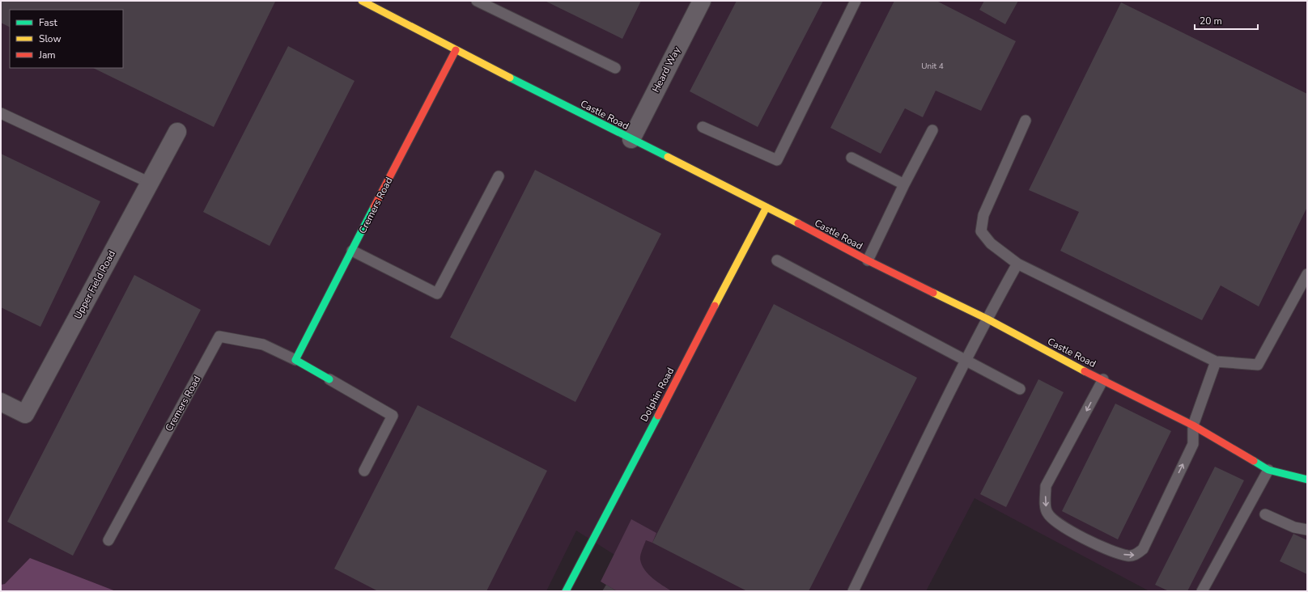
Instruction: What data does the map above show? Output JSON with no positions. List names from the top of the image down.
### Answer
{
  "streets": {
    "main road": ["Castle Road", "Cremers Road", "Dolphin Road"],
    "street": ["Heard Way", "Upper Field Road"]
  },
  "crossings": [
    ["Heard Way", "Castle Road"],
    ["Castle Road", "Cremers Road"],
    ["Castle Road", "Dolphin Road"]
  ],
  "house_numbers": ["Unit 4"],
  "legend": ["Fast", "Slow", "Jam"],
  "scale_bar": "20 m"
}
